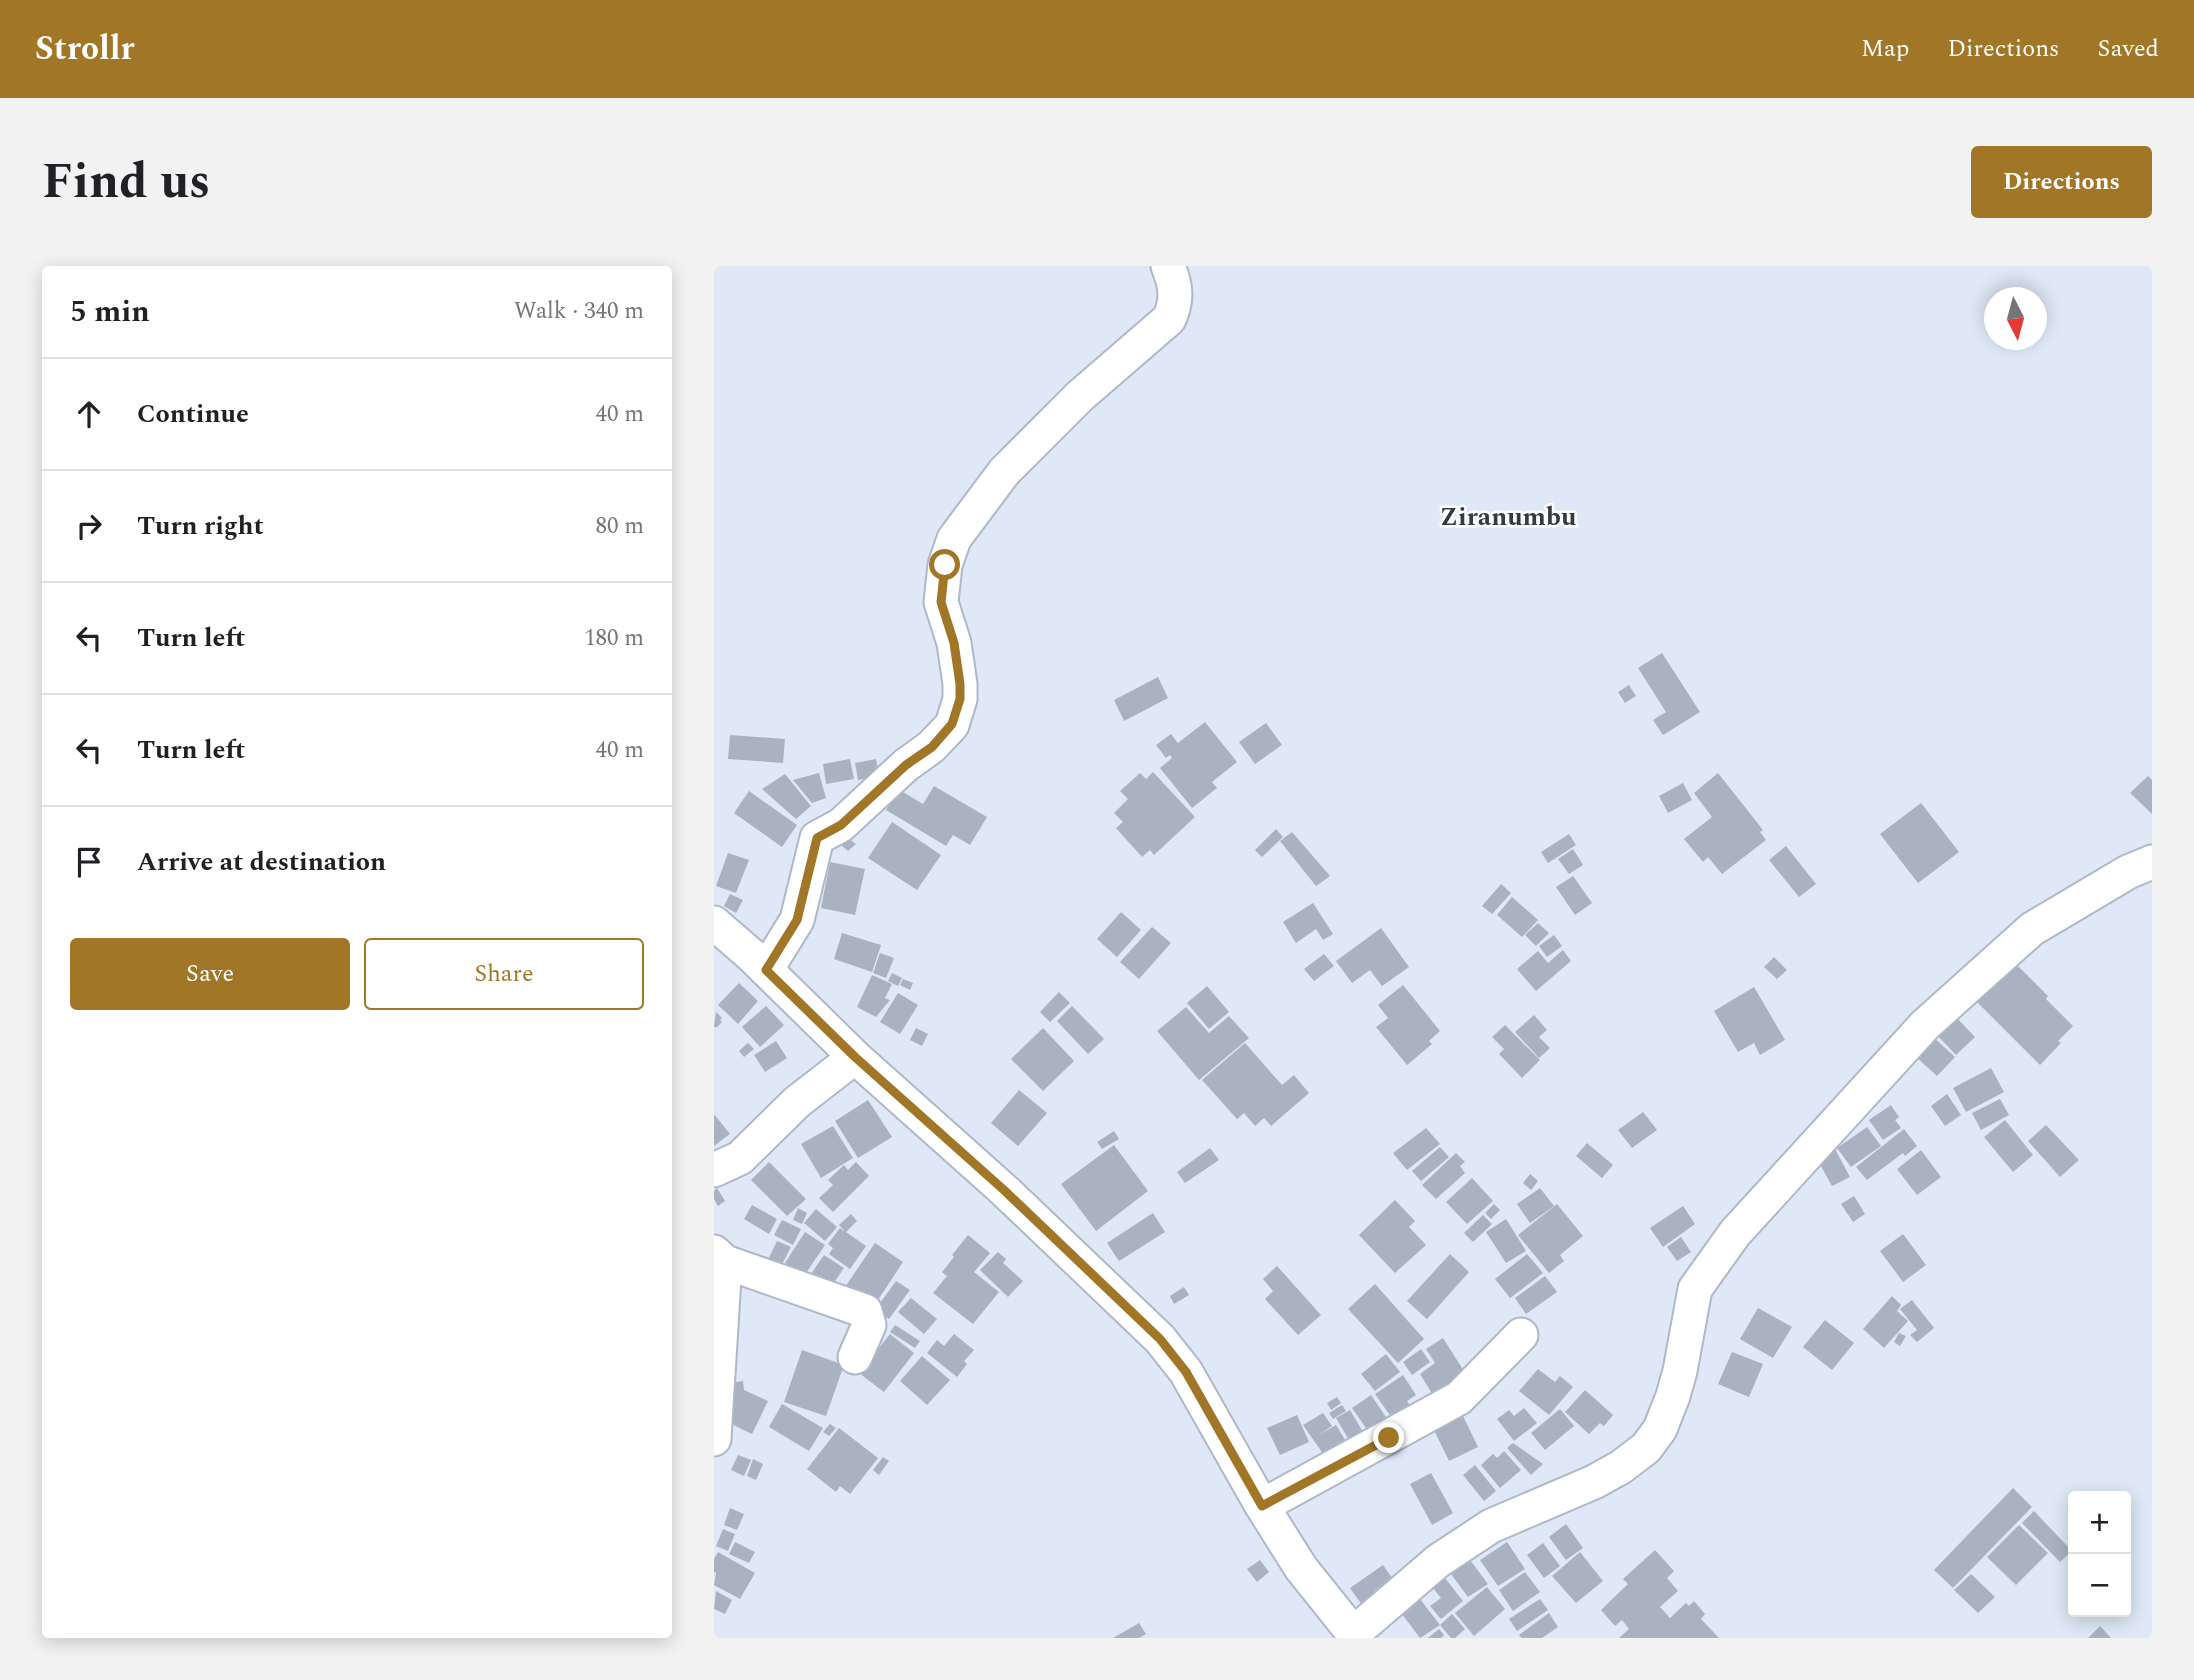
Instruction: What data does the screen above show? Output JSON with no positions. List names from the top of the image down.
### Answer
{
  "districts": ["Ziranumbu"],
  "north": "bottom",
  "page": {
    "header": "Strollr",
    "nav": ["Map", "Directions", "Saved"],
    "title": "Find us",
    "buttons": [
      "Directions",
      ["Save", "Share"]
    ],
    "heading": ["5 min", "Walk · 340 m"],
    "list": [
      ["Continue", "40 m"],
      ["Turn right", "80 m"],
      ["Turn left", "180 m"],
      ["Turn left", "40 m"],
      "Arrive at destination"
    ],
    "map_buttons": ["+", "−"]
  }
}
